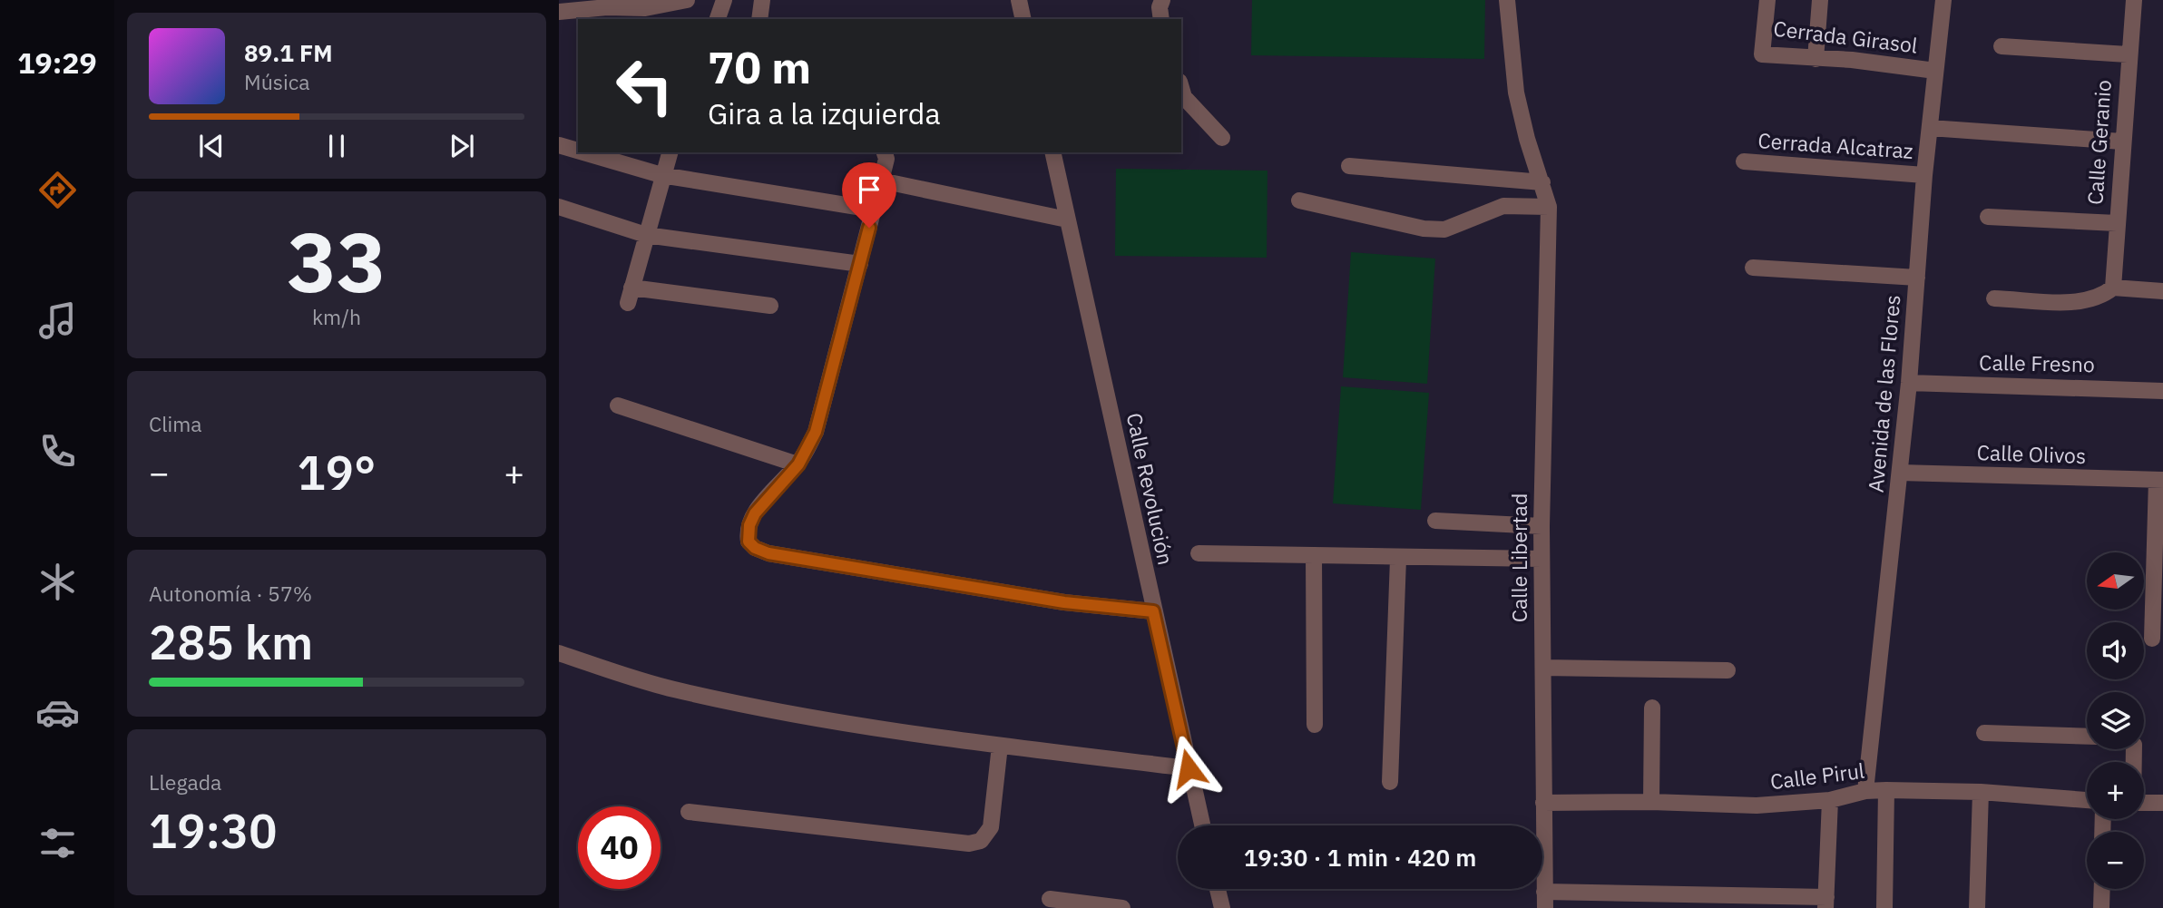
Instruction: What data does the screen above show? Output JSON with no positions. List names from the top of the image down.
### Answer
{
  "streets": {
    "street": [
      "Cerrada Girasol",
      "Calle Geranio",
      "Cerrada Alcatraz",
      "Calle Fresno",
      "Avenida de las Flores",
      "Calle Olivos",
      "Calle Revolución",
      "Calle Libertad",
      "Calle Pirul"
    ]
  },
  "crossings": [
    ["Cerrada Girasol", "Avenida de las Flores"],
    ["Cerrada Alcatraz", "Avenida de las Flores"],
    ["Calle Fresno", "Avenida de las Flores"],
    ["Avenida de las Flores", "Calle Olivos"],
    ["Avenida de las Flores", "Calle Pirul"],
    ["Calle Libertad", "Calle Pirul"]
  ],
  "north": "left",
  "page": {
    "tabs": "19:29",
    "turn": ["70 m", "Gira a la izquierda"],
    "song": ["89.1 FM", "Música"],
    "tile": [
      ["33", "km/h"],
      "Clima",
      ["Autonomía · 57%", "285 km"],
      ["Llegada", "19:30"]
    ],
    "heat": ["−", "19°", "+"],
    "map_buttons": ["+", "−"],
    "limit": "40",
    "trip": "19:30 · 1 min · 420 m"
  }
}
